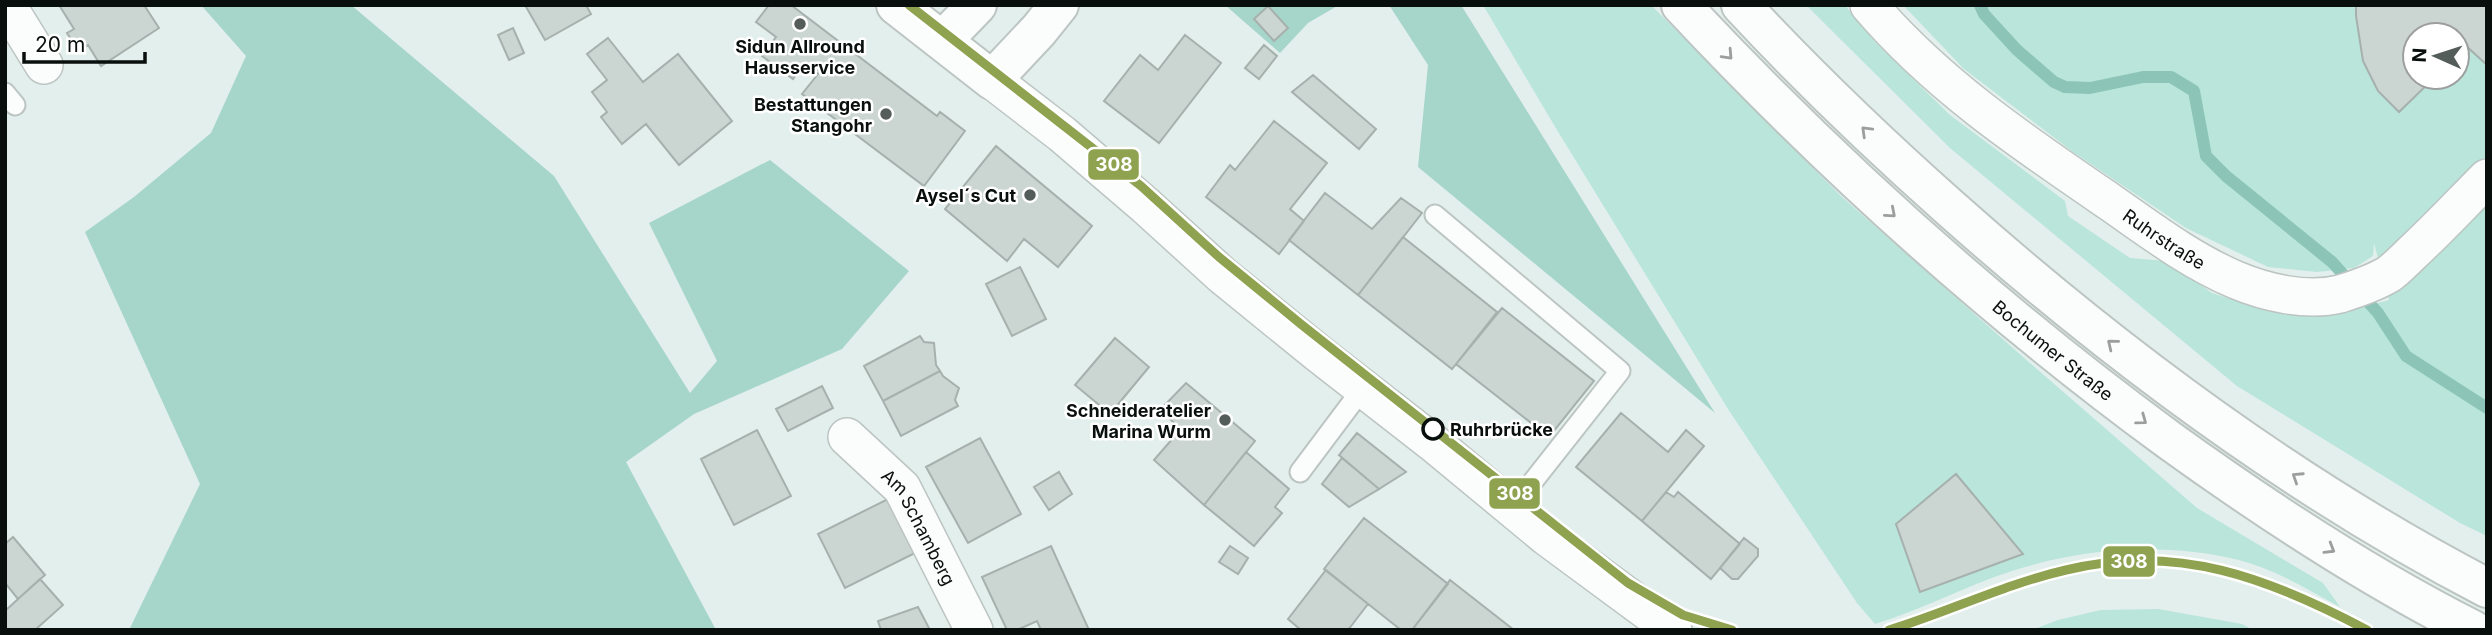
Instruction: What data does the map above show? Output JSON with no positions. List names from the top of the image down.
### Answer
{
  "streets": {
    "main road": ["Bochumer Straße"],
    "street": ["Ruhrstraße", "Am Schamberg"]
  },
  "places": [
    "Sidun Allround Hausservice",
    "Bestattungen Stangohr",
    "Aysel´s Cut",
    "Schneideratelier Marina Wurm",
    "Ruhrbrücke"
  ],
  "lines": ["transit line 308"],
  "scale_bar": "20 m",
  "north": "left"
}
